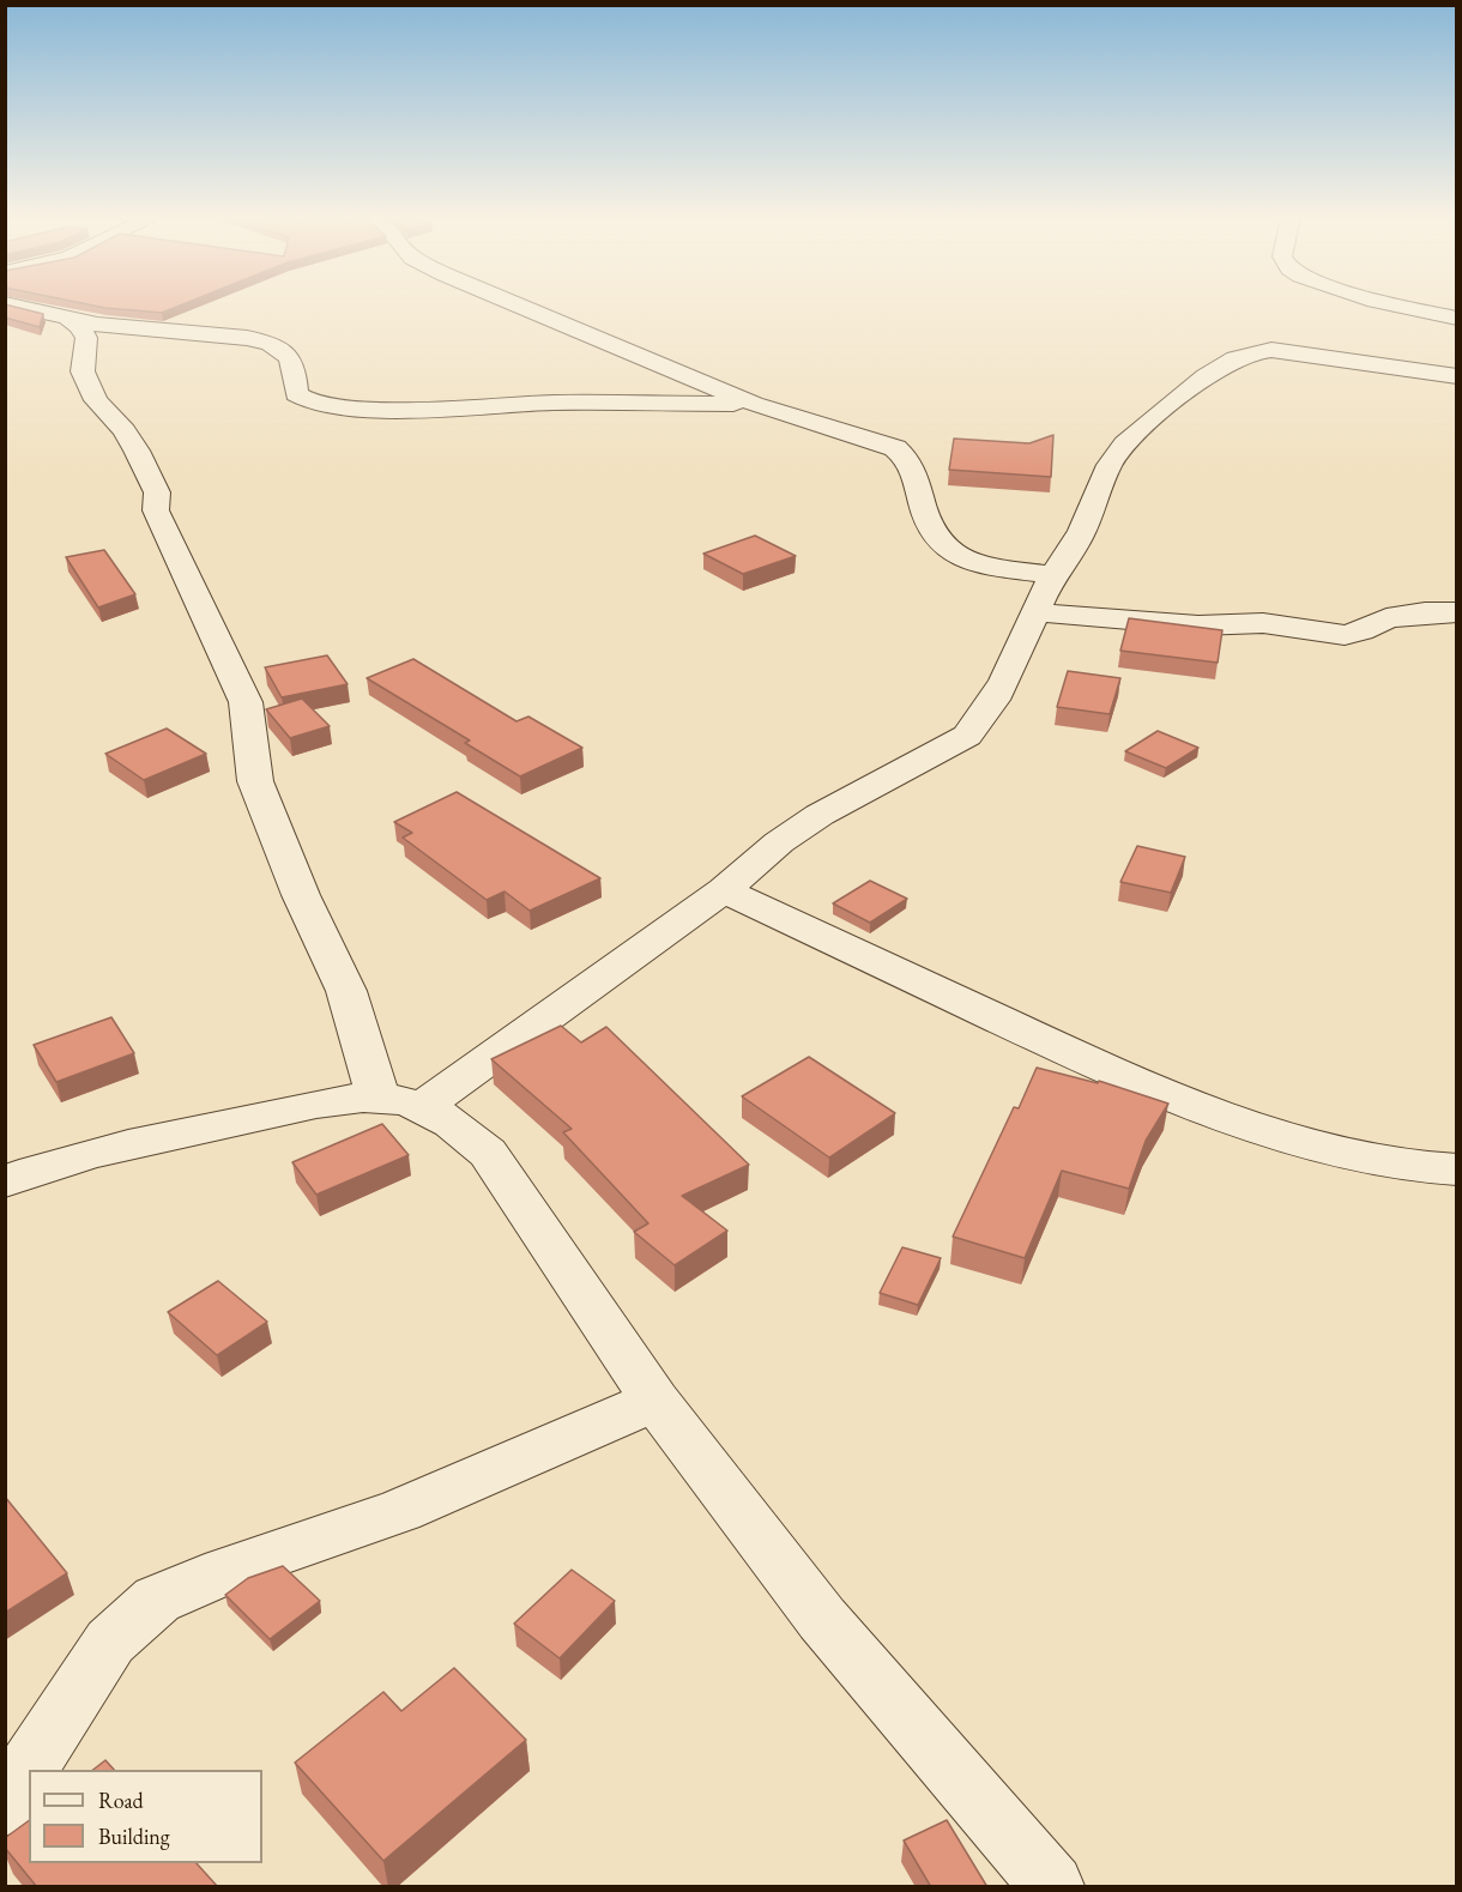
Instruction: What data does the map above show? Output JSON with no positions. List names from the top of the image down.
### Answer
{
  "legend": ["Road", "Building"]
}
